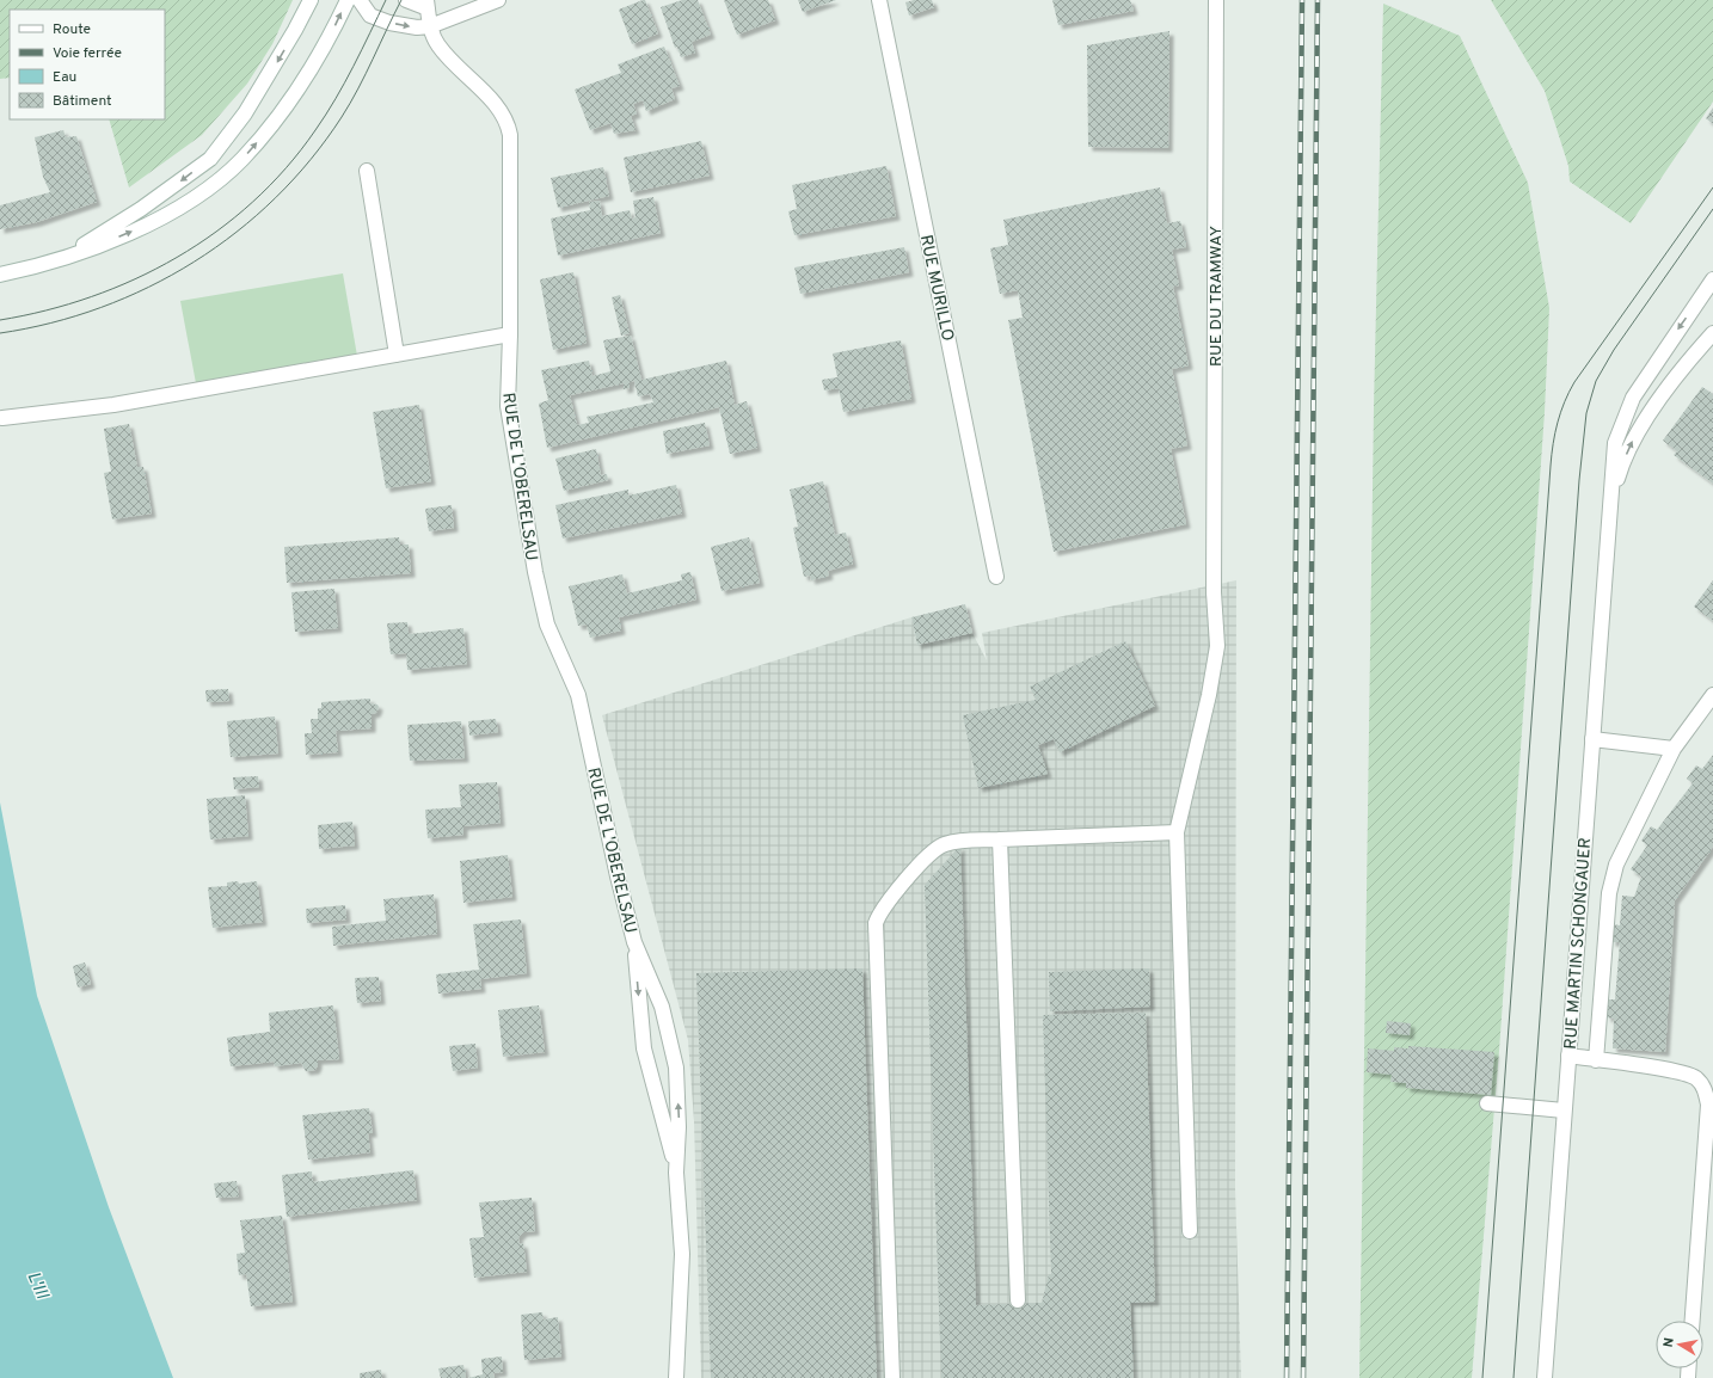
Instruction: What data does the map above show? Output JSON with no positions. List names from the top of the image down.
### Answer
{
  "streets": {
    "street": [
      "RUE MURILLO",
      "RUE DU TRAMWAY",
      "RUE DE L'OBERELSAU",
      "RUE MARTIN SCHONGAUER"
    ]
  },
  "water": ["L'Ill"],
  "legend": [
    "Route",
    "Voie ferrée",
    "Eau",
    "Bâtiment"
  ],
  "north": "left"
}
